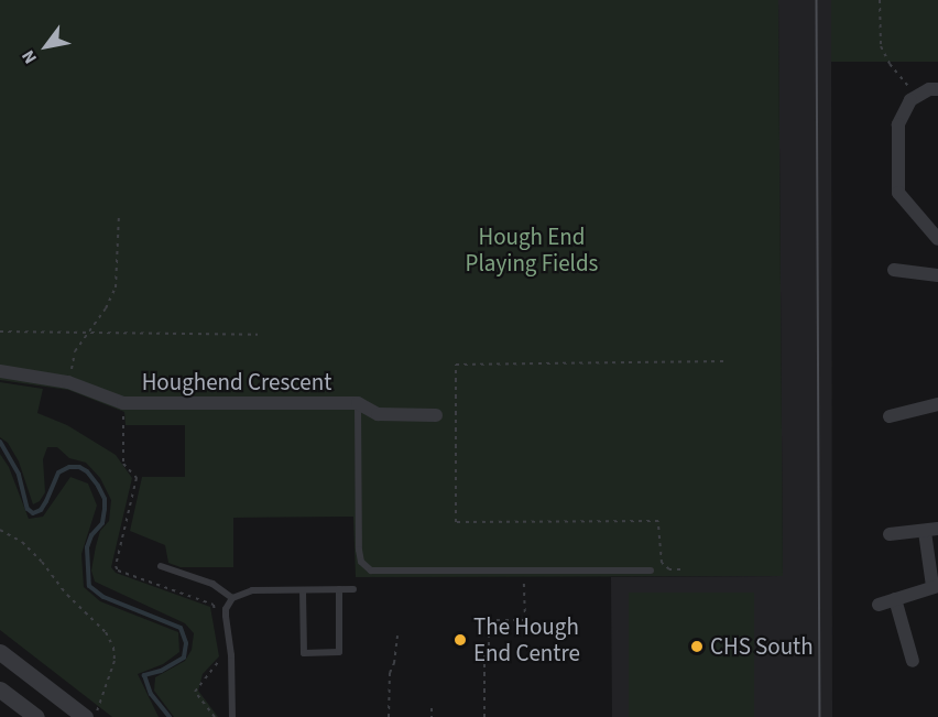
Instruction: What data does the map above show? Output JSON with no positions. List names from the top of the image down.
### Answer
{
  "streets": {
    "street": ["Houghend Crescent"]
  },
  "parks": ["Hough End Playing Fields"],
  "places": ["The Hough End Centre", "CHS South"],
  "north": "bottom left"
}
